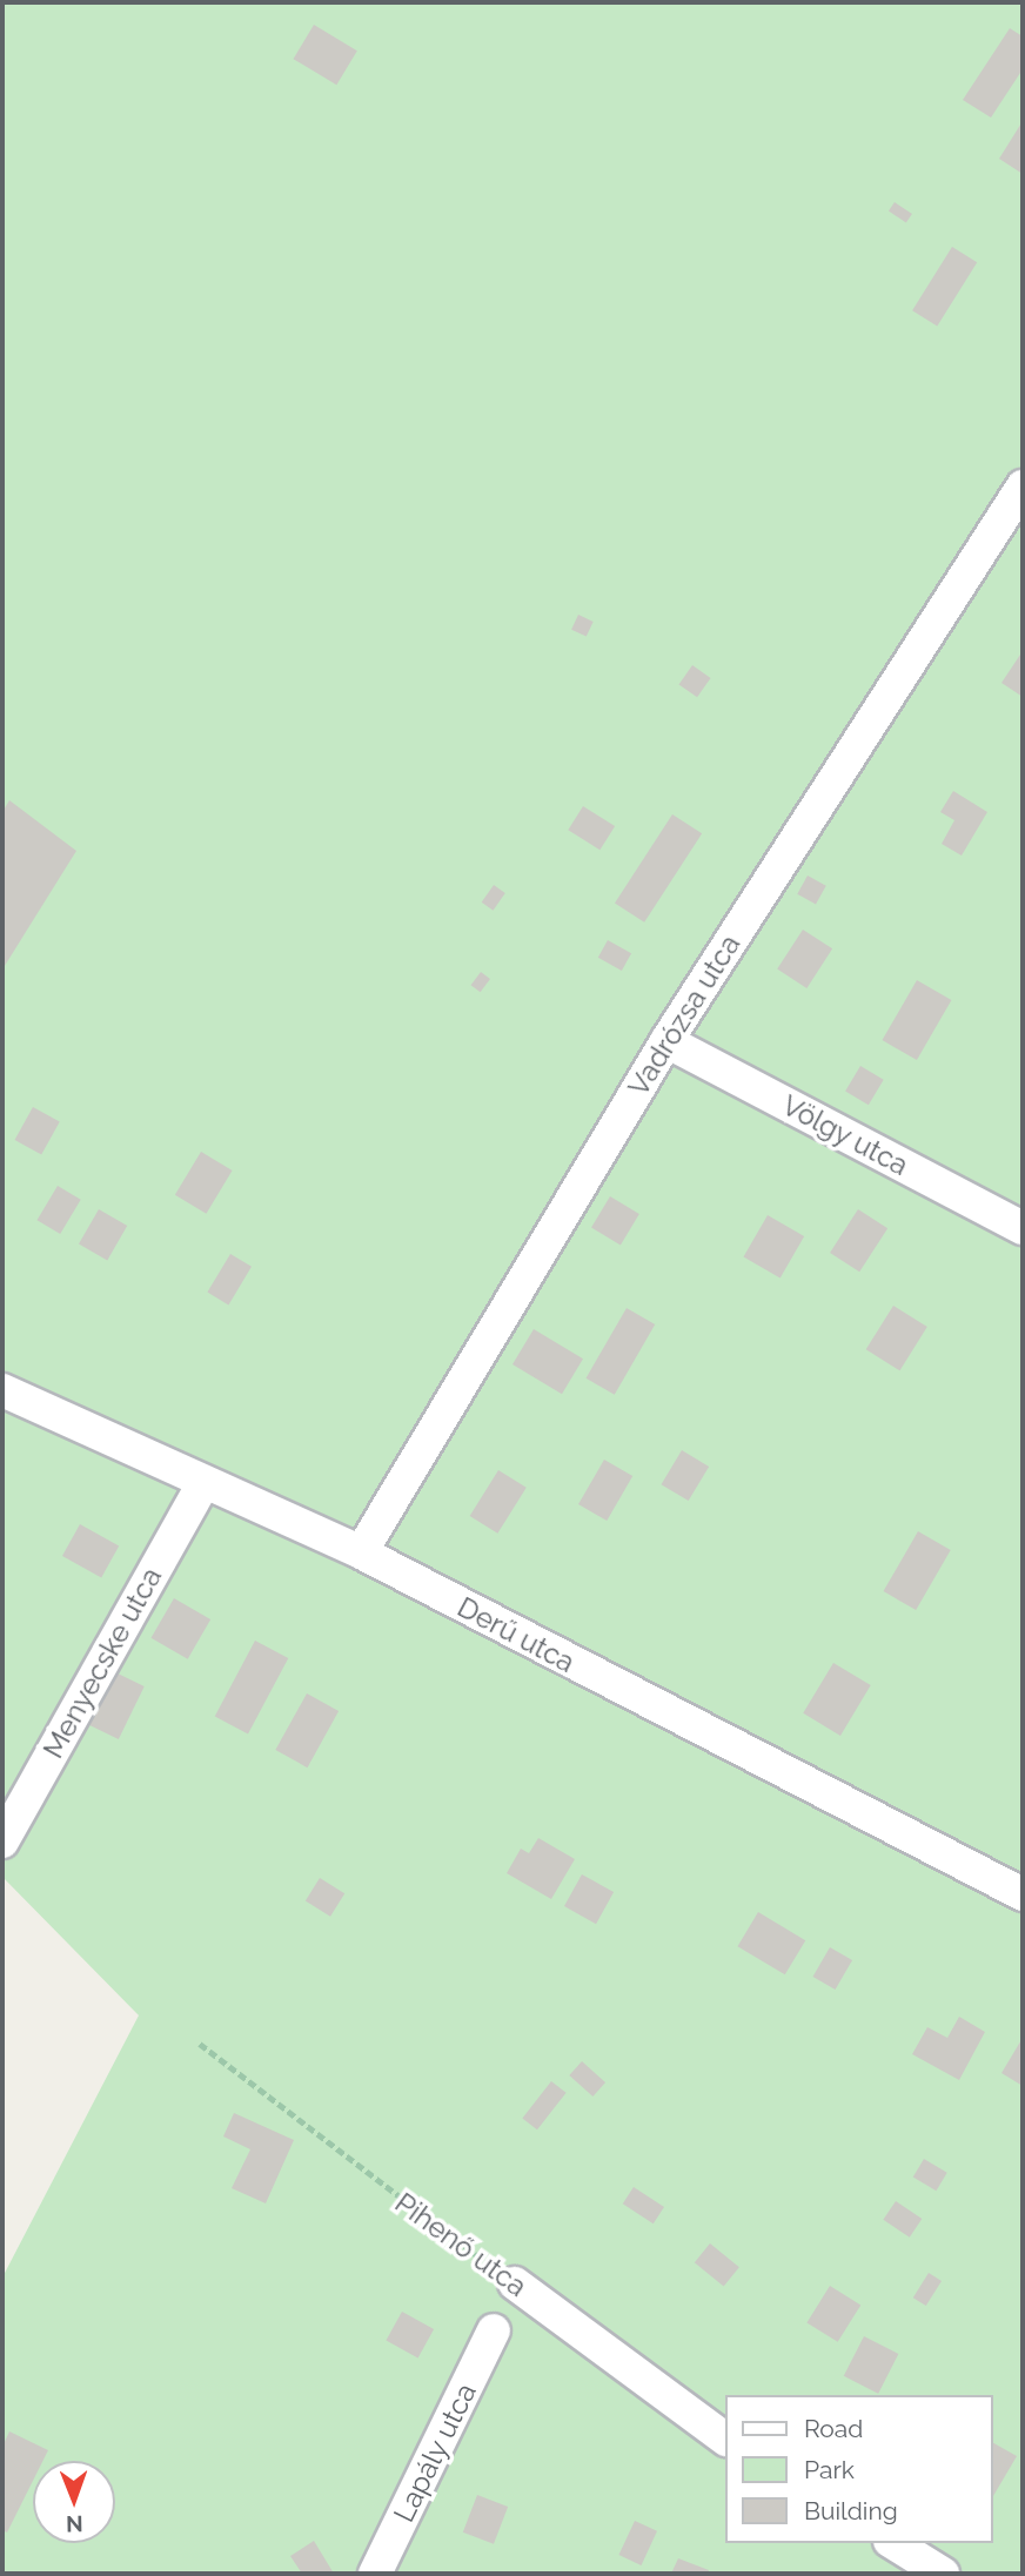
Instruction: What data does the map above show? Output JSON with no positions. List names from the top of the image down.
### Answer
{
  "streets": {
    "street": [
      "Vadrózsa utca",
      "Völgy utca",
      "Derű utca",
      "Menyecske utca",
      "Pihenő utca",
      "Lapály utca"
    ]
  },
  "crossings": [
    ["Vadrózsa utca", "Völgy utca"],
    ["Vadrózsa utca", "Derű utca"],
    ["Derű utca", "Menyecske utca"]
  ],
  "legend": ["Road", "Park", "Building"],
  "north": "bottom"
}
